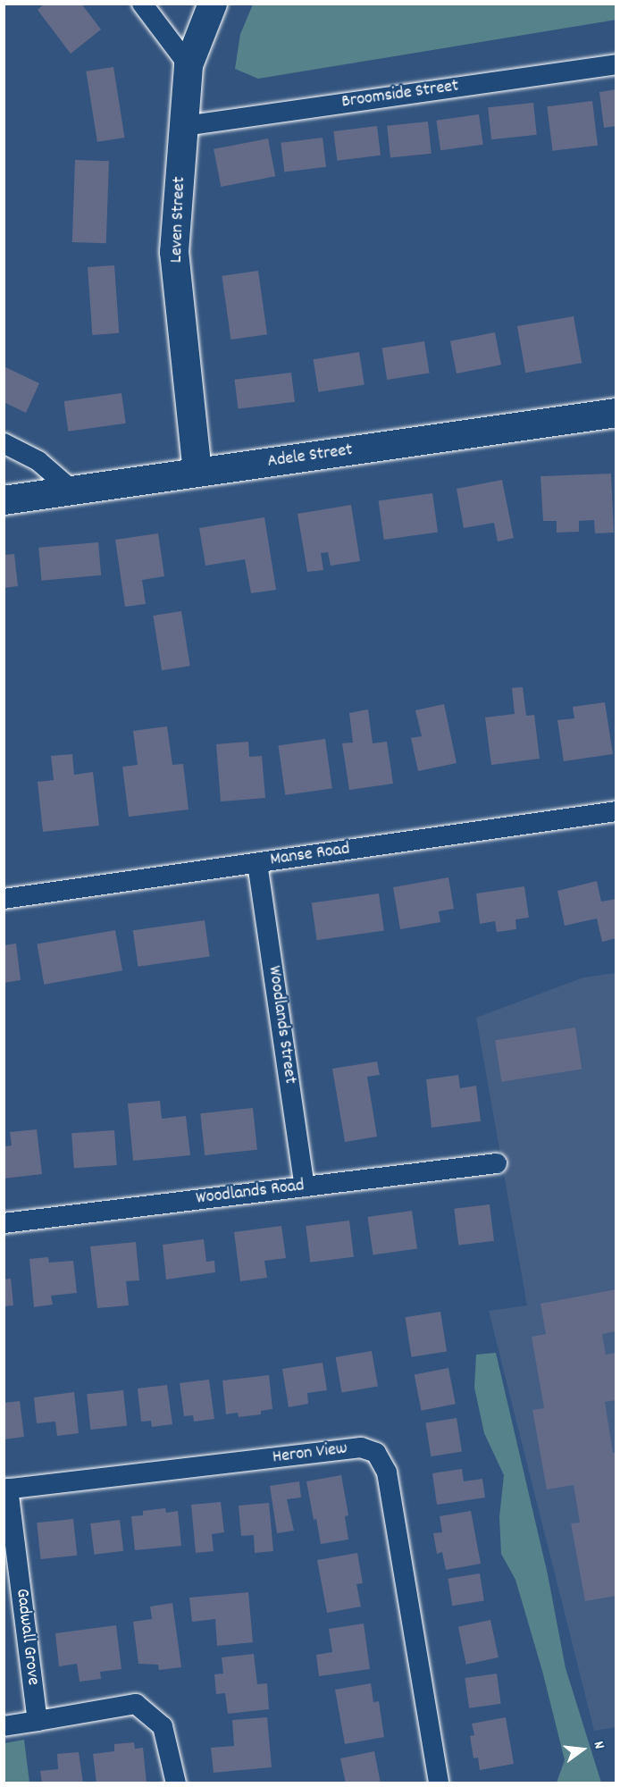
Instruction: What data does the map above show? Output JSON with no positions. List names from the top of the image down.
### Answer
{
  "streets": {
    "street": [
      "Broomside Street",
      "Leven Street",
      "Adele Street",
      "Manse Road",
      "Woodlands Street",
      "Woodlands Road",
      "Heron View",
      "Gadwall Grove"
    ]
  },
  "crossings": [
    ["Broomside Street", "Leven Street"],
    ["Leven Street", "Adele Street"],
    ["Manse Road", "Woodlands Street"],
    ["Woodlands Street", "Woodlands Road"],
    ["Heron View", "Gadwall Grove"]
  ],
  "north": "right"
}
